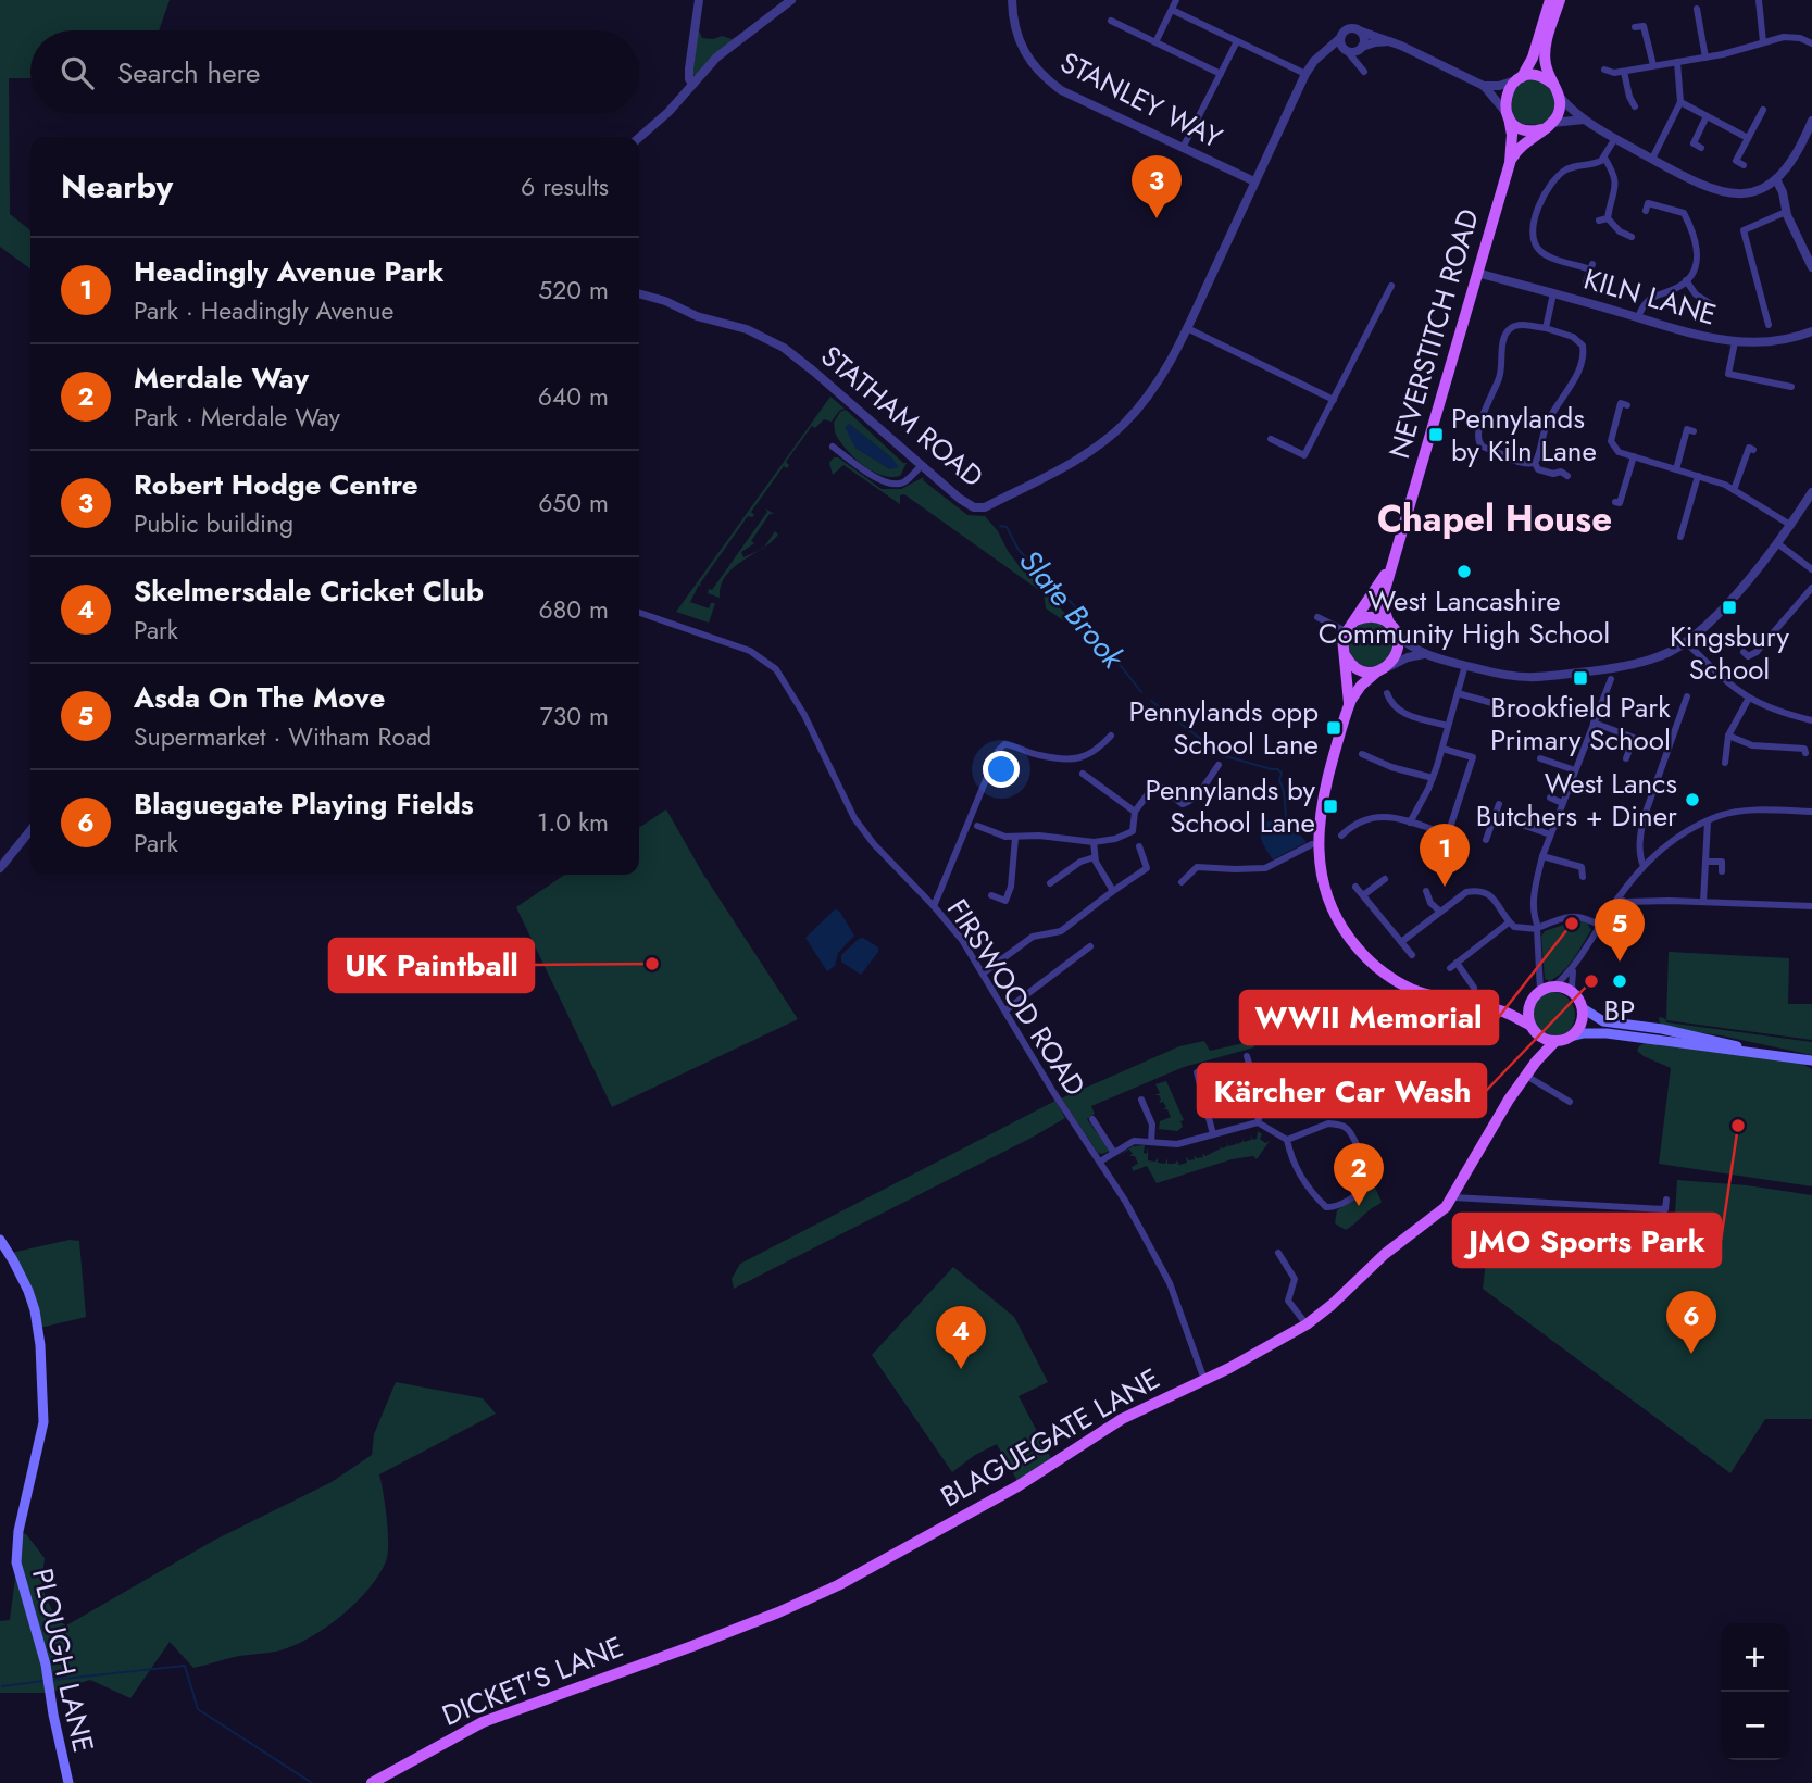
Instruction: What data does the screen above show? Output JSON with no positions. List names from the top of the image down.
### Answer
{
  "streets": {
    "main road": [
      "NEVERSTITCH ROAD",
      "BLAGUEGATE LANE",
      "PLOUGH LANE",
      "DICKET'S LANE"
    ],
    "street": [
      "STANLEY WAY",
      "KILN LANE",
      "STATHAM ROAD",
      "FIRSWOOD ROAD"
    ]
  },
  "crossings": [
    ["STANLEY WAY", "STATHAM ROAD"],
    ["KILN LANE", "NEVERSTITCH ROAD"],
    ["FIRSWOOD ROAD", "BLAGUEGATE LANE"],
    ["BLAGUEGATE LANE", "DICKET'S LANE"]
  ],
  "districts": ["Chapel House"],
  "water": ["Slate Brook"],
  "places": {
    "transit": [
      "Pennylands by Kiln Lane",
      "Kingsbury School",
      "Brookfield Park Primary School",
      "Pennylands opp School Lane",
      "Pennylands by School Lane"
    ],
    "other": [
      "West Lancashire Community High School",
      "West Lancs Butchers + Diner",
      "WWII Memorial",
      "UK Paintball",
      "Kärcher Car Wash",
      "BP",
      "JMO Sports Park"
    ]
  },
  "page": {
    "search": "Search here",
    "heading": ["Nearby", "6 results"],
    "pins": [
      "3",
      "1",
      "5",
      "2",
      "6",
      "4"
    ],
    "list": [
      {
        "mark": "1",
        "name": "Headingly Avenue Park",
        "note": "Park · Headingly Avenue",
        "value": "520 m"
      },
      {
        "mark": "2",
        "name": "Merdale Way",
        "note": "Park · Merdale Way",
        "value": "640 m"
      },
      {
        "mark": "3",
        "name": "Robert Hodge Centre",
        "note": "Public building",
        "value": "650 m"
      },
      {
        "mark": "4",
        "name": "Skelmersdale Cricket Club",
        "note": "Park",
        "value": "680 m"
      },
      {
        "mark": "5",
        "name": "Asda On The Move",
        "note": "Supermarket · Witham Road",
        "value": "730 m"
      },
      {
        "mark": "6",
        "name": "Blaguegate Playing Fields",
        "note": "Park",
        "value": "1.0 km"
      }
    ],
    "map_buttons": ["+", "−"]
  }
}
